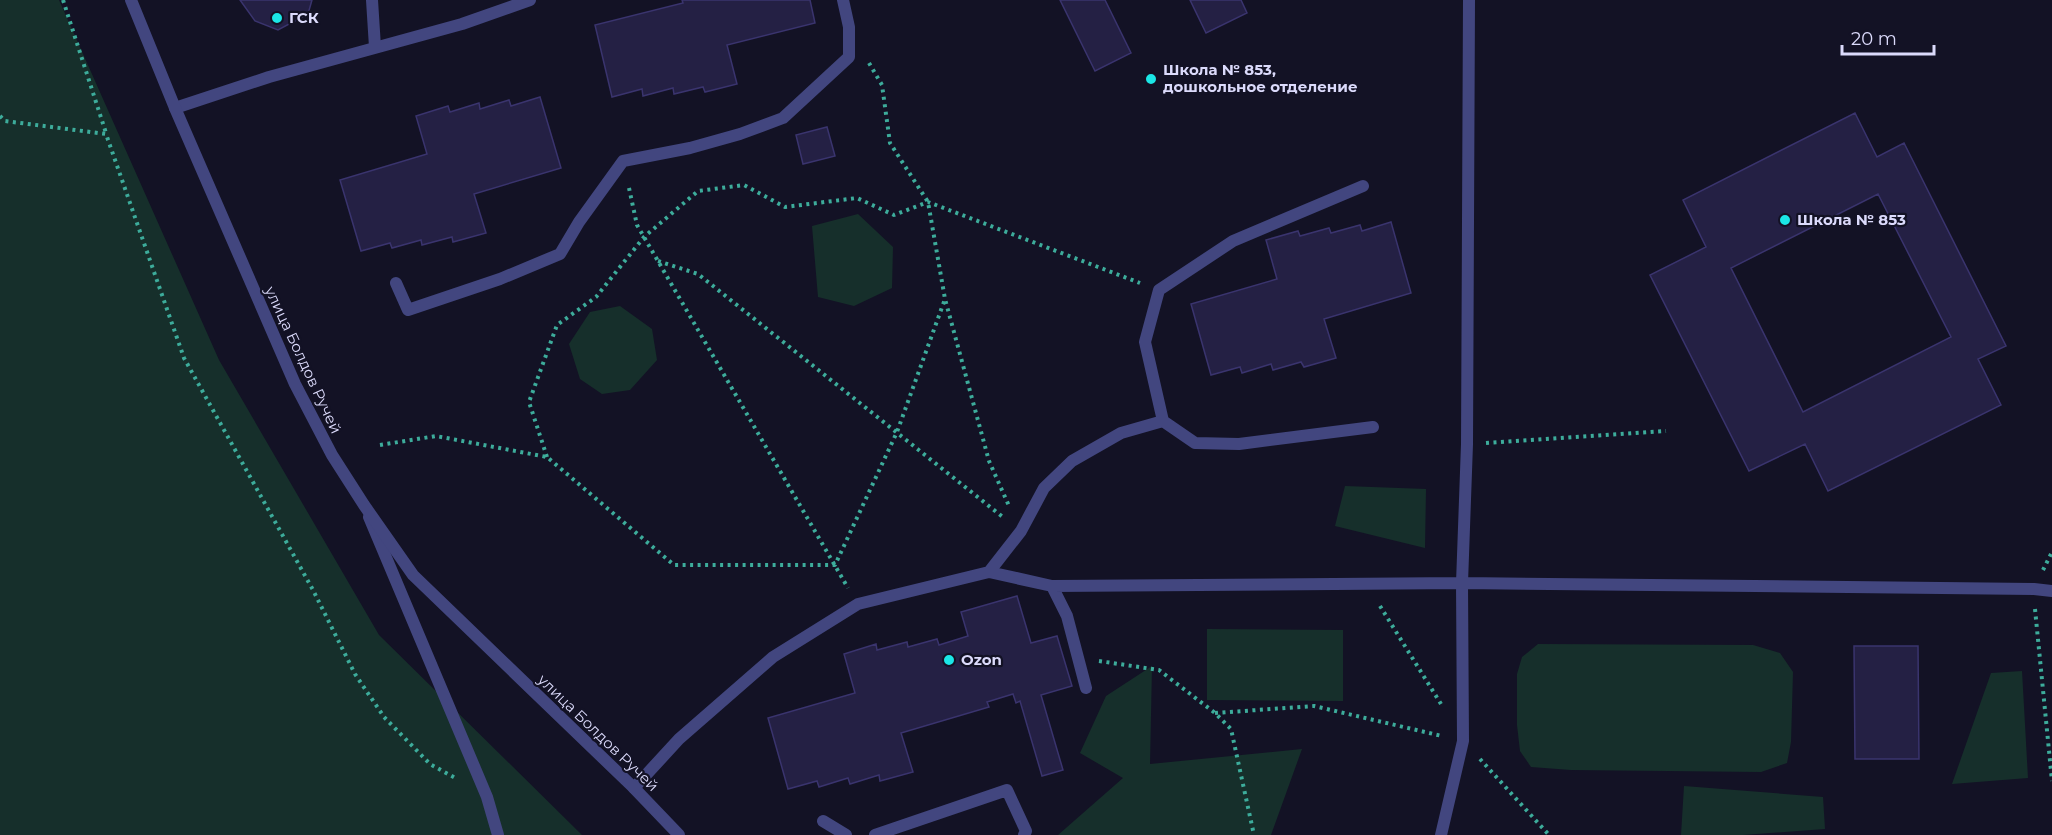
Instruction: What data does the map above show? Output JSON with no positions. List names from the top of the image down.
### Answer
{
  "streets": {
    "street": ["улица Болдов Ручей"]
  },
  "places": [
    "ГСК",
    "Школа № 853, дошкольное отделение",
    "Школа № 853",
    "Ozon"
  ],
  "scale_bar": "20 m"
}
